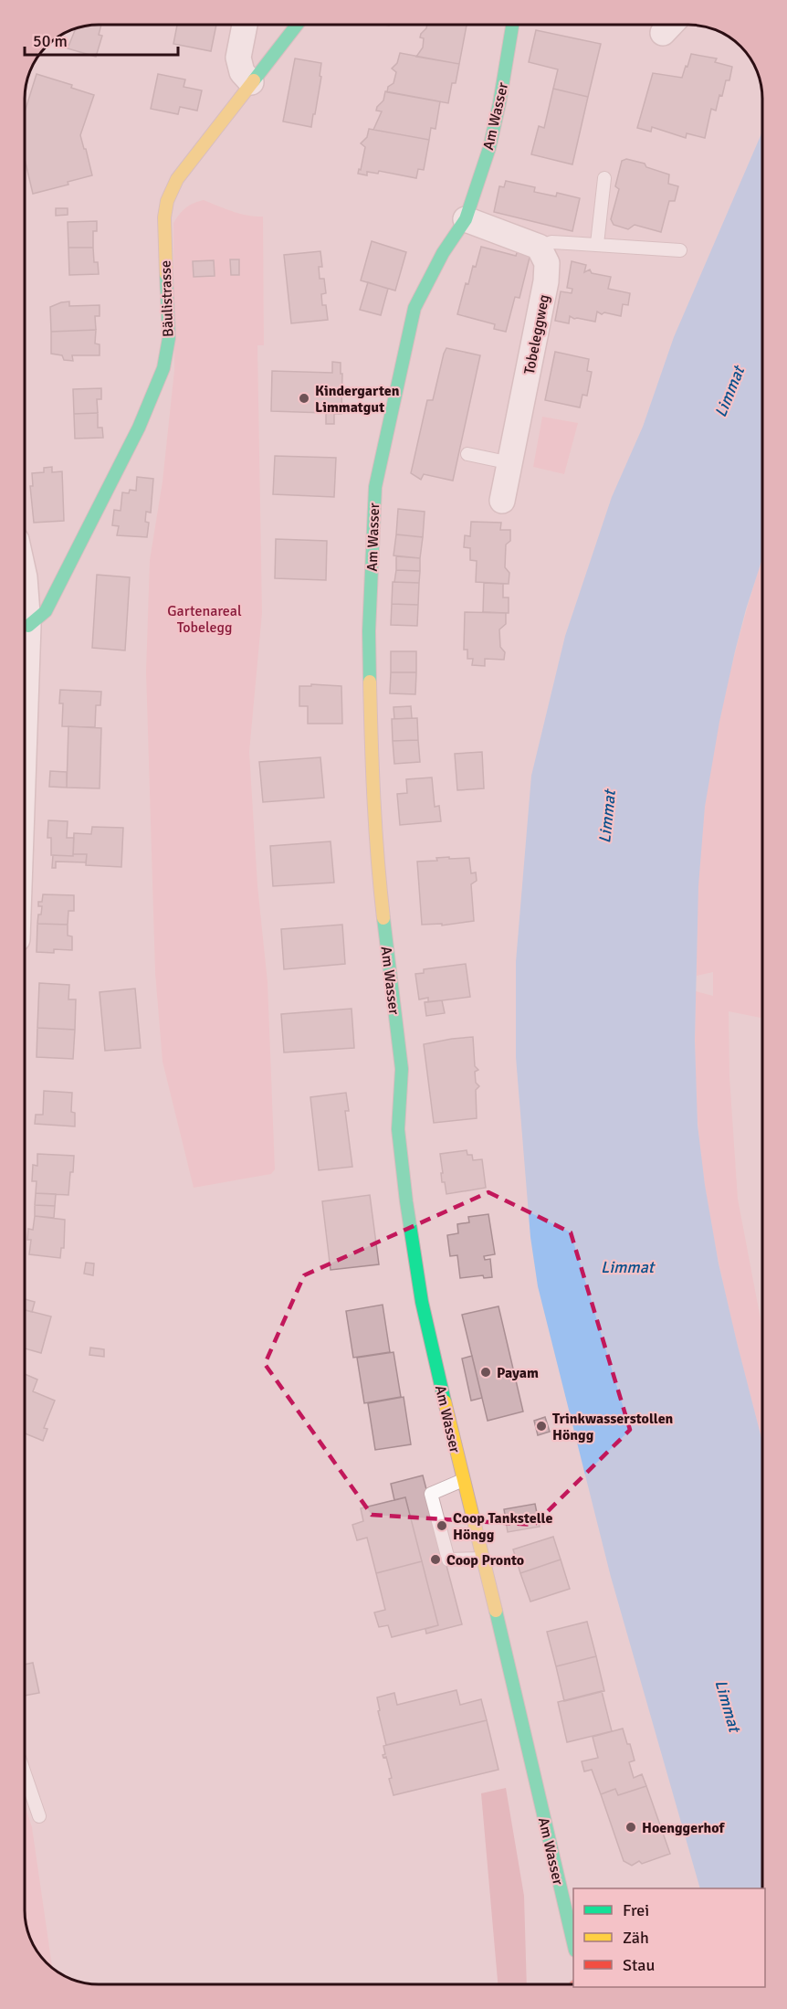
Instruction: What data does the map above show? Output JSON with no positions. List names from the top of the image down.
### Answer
{
  "streets": {
    "street": ["Am Wasser", "Bäulistrasse", "Tobeleggweg"]
  },
  "water": ["Limmat"],
  "parks": ["Gartenareal Tobelegg"],
  "places": [
    "Kindergarten Limmatgut",
    "Payam",
    "Trinkwasserstollen Höngg",
    "Coop Tankstelle Höngg",
    "Coop Pronto",
    "Hoenggerhof"
  ],
  "legend": ["Frei", "Zäh", "Stau"],
  "scale_bar": "50 m"
}
